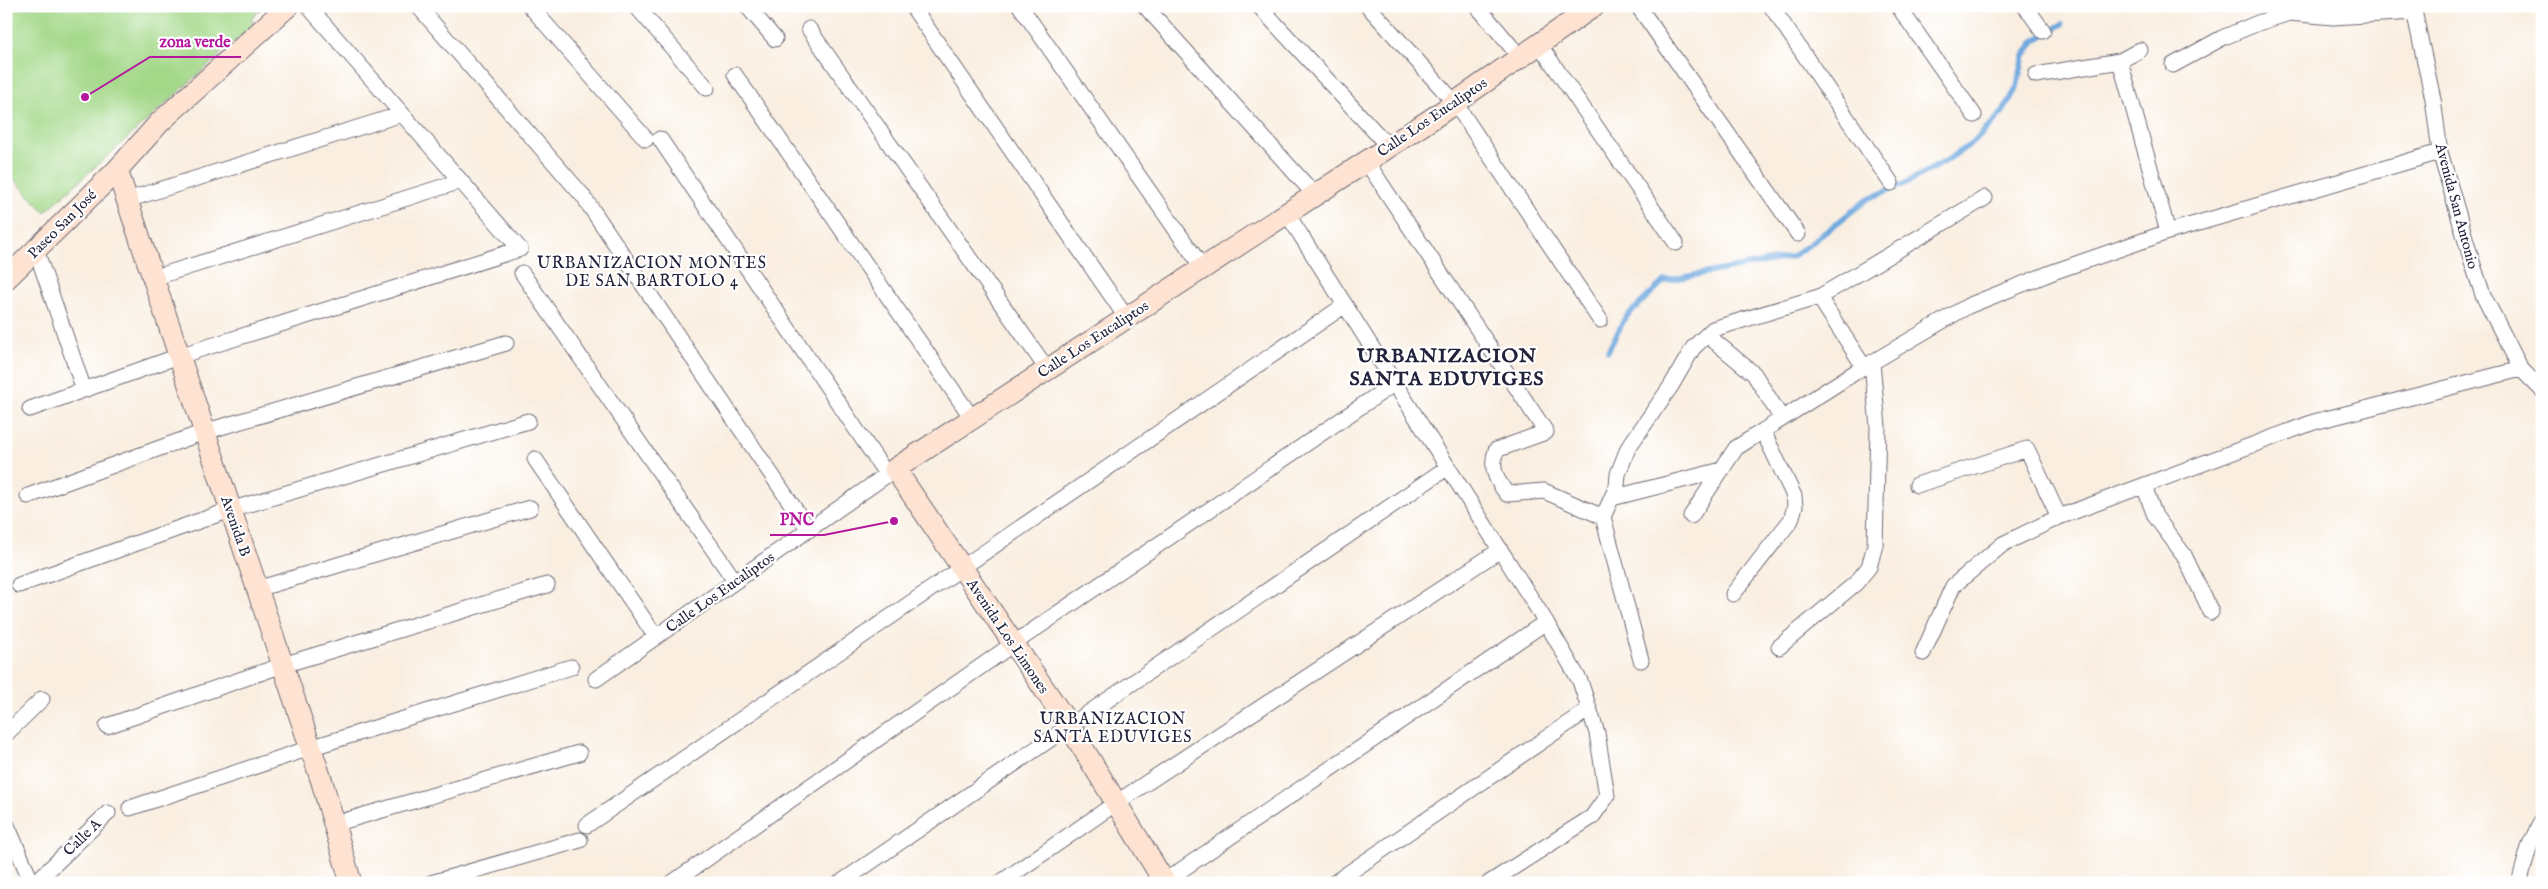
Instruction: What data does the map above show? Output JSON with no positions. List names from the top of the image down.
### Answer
{
  "streets": {
    "street": [
      "Calle Los Eucaliptos",
      "Avenida San Antonio",
      "Paseo San José",
      "Avenida B",
      "Avenida Los Limones",
      "Calle A"
    ]
  },
  "crossings": [
    ["Calle Los Eucaliptos", "Avenida Los Limones"],
    ["Paseo San José", "Avenida B"]
  ],
  "districts": ["URBANIZACION MONTES DE SAN BARTOLO 4", "URBANIZACION SANTA EDUVIGES", "URBANIZACION SANTA EDUVIGES"],
  "places": ["zona verde", "PNC"]
}
